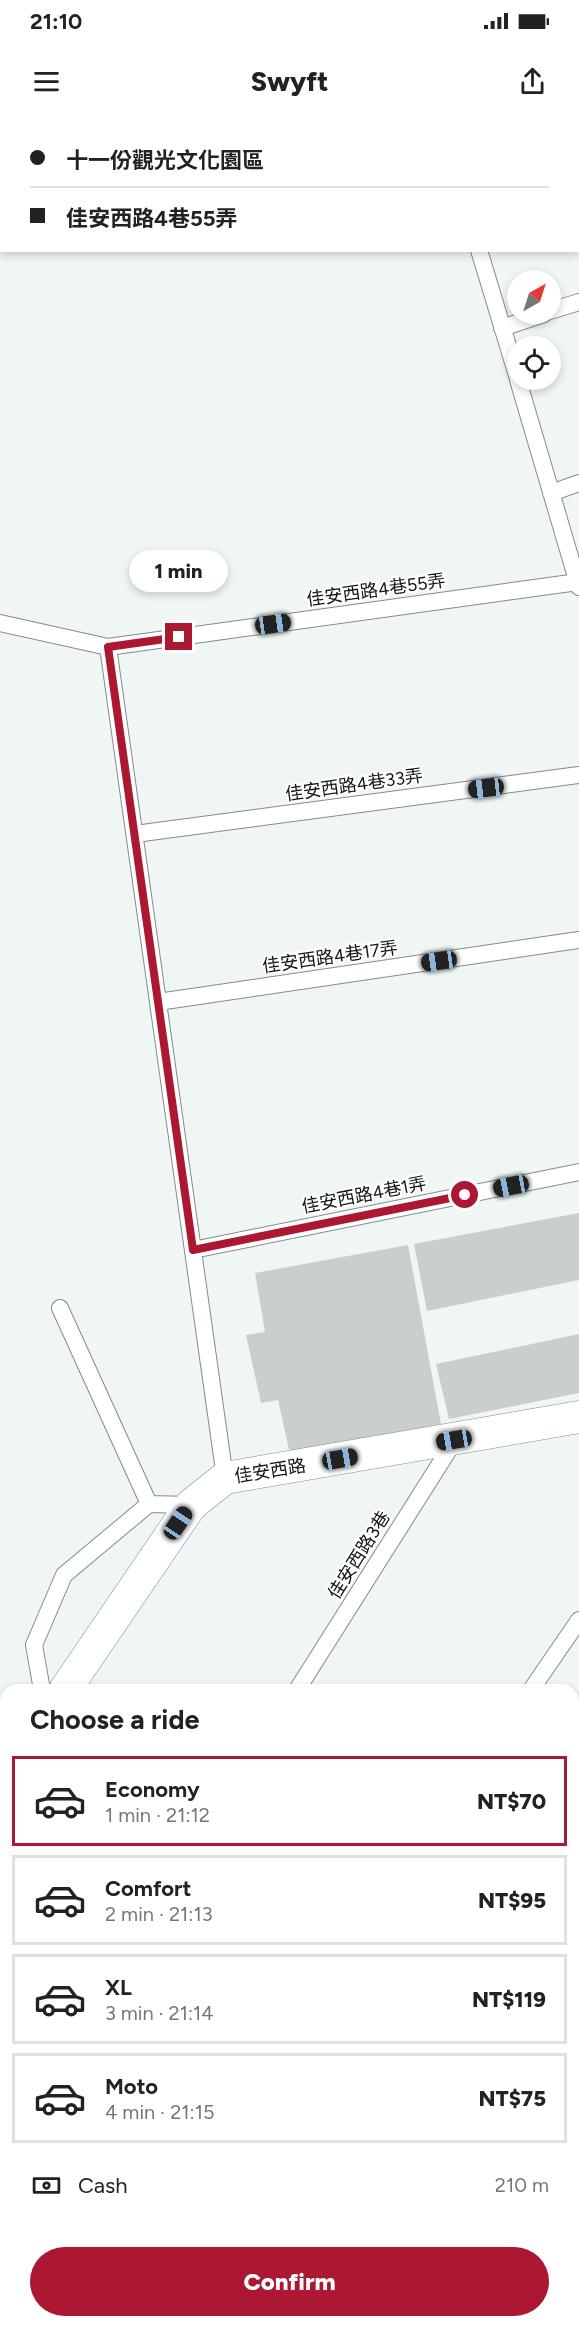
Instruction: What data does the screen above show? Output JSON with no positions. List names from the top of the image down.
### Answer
{
  "streets": {
    "street": ["佳安西路"],
    "lane": [
      "佳安西路4巷55弄",
      "佳安西路4巷33弄",
      "佳安西路4巷17弄",
      "佳安西路4巷1弄",
      "佳安西路3巷"
    ]
  },
  "crossings": [
    ["佳安西路", "佳安西路3巷"]
  ],
  "north": "top right",
  "page": {
    "status": "21:10",
    "header": "Swyft",
    "banner": ["十一份觀光文化園區", "佳安西路4巷55弄"],
    "bubble": "1 min",
    "heading": "Choose a ride",
    "list": [
      {
        "name": "Economy",
        "note": "1 min · 21:12",
        "value": "NT$70"
      },
      {
        "name": "Comfort",
        "note": "2 min · 21:13",
        "value": "NT$95"
      },
      {
        "name": "XL",
        "note": "3 min · 21:14",
        "value": "NT$119"
      },
      {
        "name": "Moto",
        "note": "4 min · 21:15",
        "value": "NT$75"
      }
    ],
    "pay": ["Cash", "210 m"],
    "buttons": "Confirm"
  }
}
